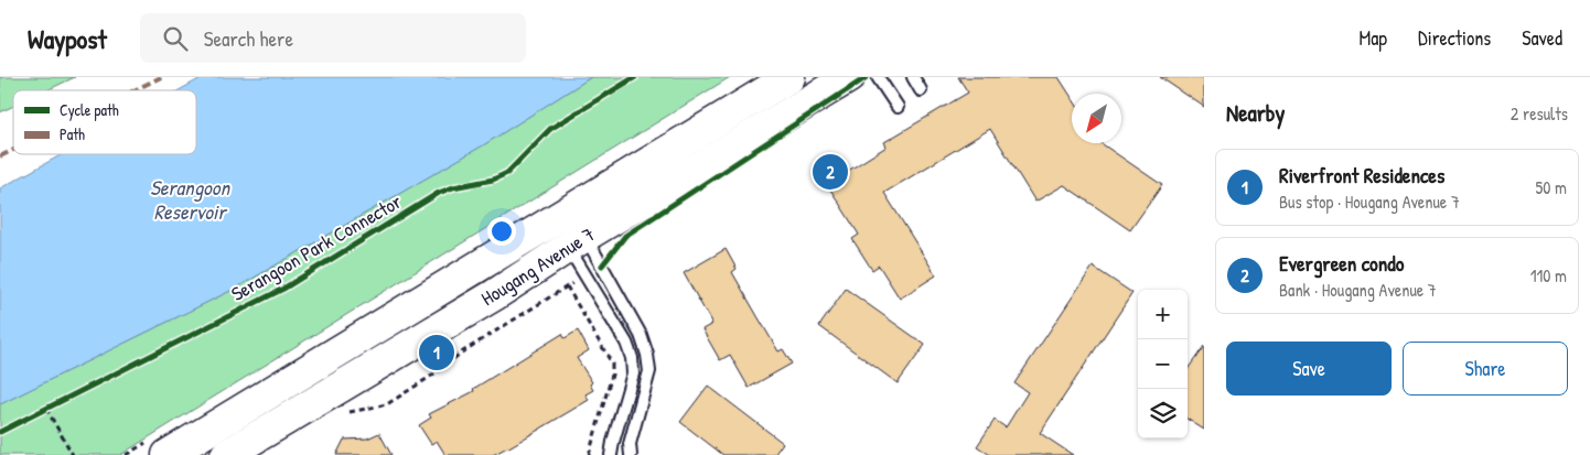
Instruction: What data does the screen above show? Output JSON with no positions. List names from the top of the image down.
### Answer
{
  "streets": {
    "main road": ["Hougang Avenue 7"],
    "cycle path": ["Serangoon Park Connector"]
  },
  "water": ["Serangoon Reservoir"],
  "legend": ["Cycle path", "Path"],
  "north": "bottom left",
  "page": {
    "header": "Waypost",
    "search": "Search here",
    "nav": ["Map", "Directions", "Saved"],
    "heading": ["Nearby", "2 results"],
    "list": [
      {
        "mark": "1",
        "name": "Riverfront Residences",
        "note": "Bus stop · Hougang Avenue 7",
        "value": "50 m"
      },
      {
        "mark": "2",
        "name": "Evergreen condo",
        "note": "Bank · Hougang Avenue 7",
        "value": "110 m"
      }
    ],
    "pins": ["2", "1"],
    "map_buttons": ["+", "−"],
    "buttons": ["Save", "Share"]
  }
}
